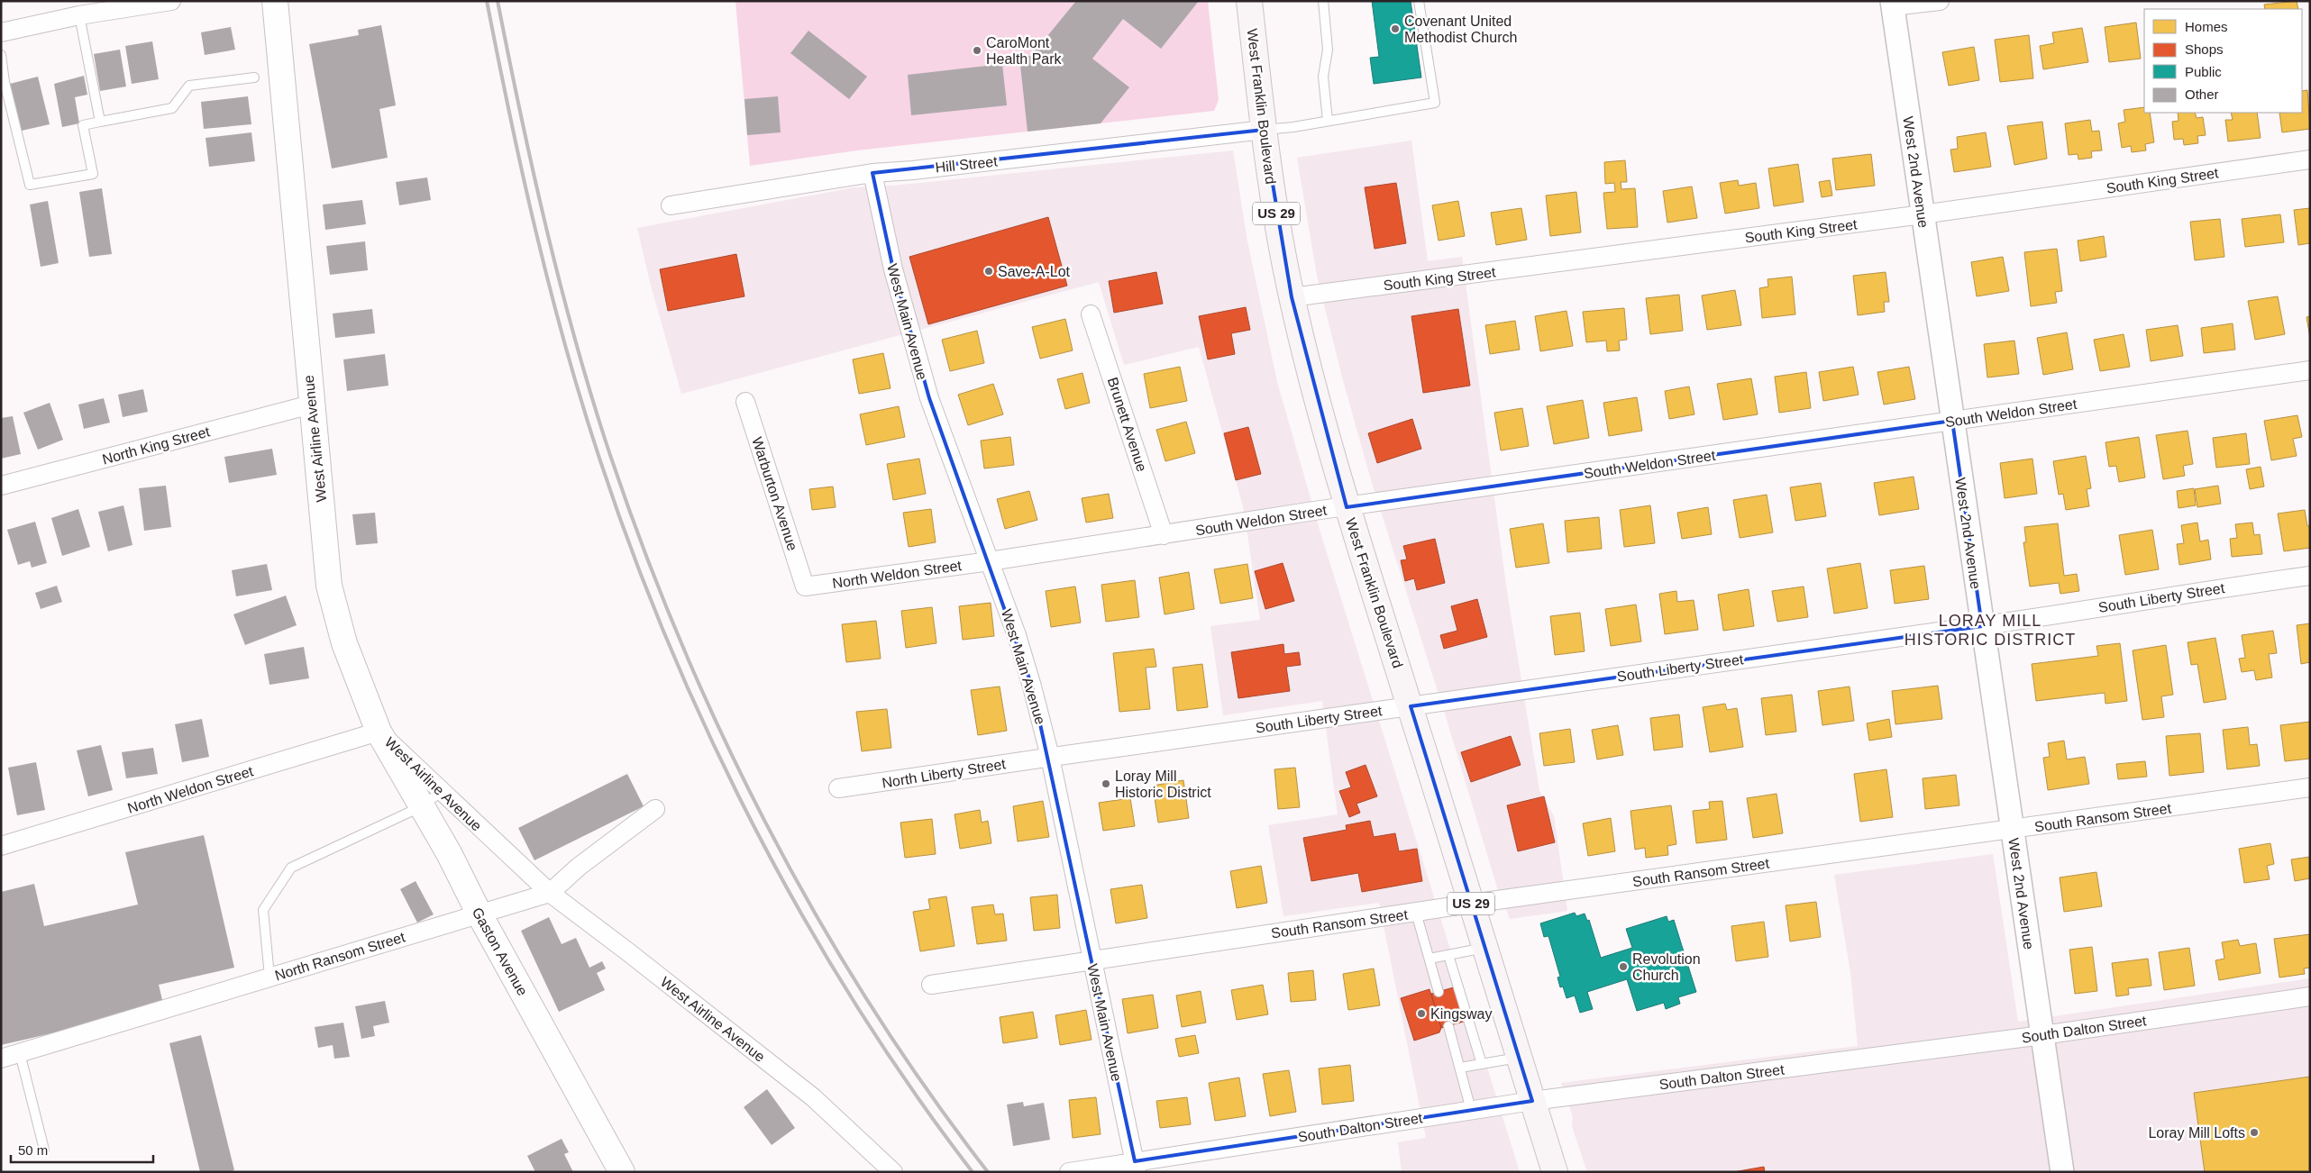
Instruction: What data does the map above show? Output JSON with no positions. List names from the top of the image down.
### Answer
{
  "streets": {
    "main road": [
      "West Franklin Boulevard",
      "US 29",
      "West Airline Avenue",
      "Gaston Avenue"
    ],
    "street": [
      "Hill Street",
      "West 2nd Avenue",
      "South King Street",
      "West Main Avenue",
      "South Weldon Street",
      "Brunett Avenue",
      "North King Street",
      "Warburton Avenue",
      "North Weldon Street",
      "South Liberty Street",
      "North Liberty Street",
      "South Ransom Street",
      "North Ransom Street",
      "South Dalton Street"
    ]
  },
  "crossings": [
    ["West Franklin Boulevard", "Hill Street"],
    ["West Franklin Boulevard", "South King Street"],
    ["West Franklin Boulevard", "South Weldon Street"],
    ["West Franklin Boulevard", "South Liberty Street"],
    ["West Franklin Boulevard", "South Ransom Street"],
    ["West Franklin Boulevard", "South Dalton Street"],
    ["Hill Street", "West Main Avenue"],
    ["West 2nd Avenue", "South King Street"],
    ["West 2nd Avenue", "South Weldon Street"],
    ["West 2nd Avenue", "South Liberty Street"],
    ["West 2nd Avenue", "South Ransom Street"],
    ["West 2nd Avenue", "South Dalton Street"],
    ["West Main Avenue", "South Weldon Street"],
    ["West Main Avenue", "North Weldon Street"],
    ["West Main Avenue", "South Liberty Street"],
    ["West Main Avenue", "North Liberty Street"],
    ["West Main Avenue", "South Ransom Street"],
    ["West Main Avenue", "South Dalton Street"],
    ["South Weldon Street", "Brunett Avenue"],
    ["South Weldon Street", "North Weldon Street"],
    ["West Airline Avenue", "North King Street"],
    ["West Airline Avenue", "North Weldon Street"],
    ["West Airline Avenue", "Gaston Avenue"],
    ["West Airline Avenue", "North Ransom Street"],
    ["Warburton Avenue", "North Weldon Street"],
    ["North Weldon Street", "Gaston Avenue"],
    ["South Liberty Street", "North Liberty Street"],
    ["Gaston Avenue", "North Ransom Street"]
  ],
  "districts": ["LORAY MILL HISTORIC DISTRICT"],
  "places": [
    "Covenant United Methodist Church",
    "CaroMont Health Park",
    "Save-A-Lot",
    "Loray Mill Historic District",
    "Revolution Church",
    "Kingsway",
    "Loray Mill Lofts"
  ],
  "legend": [
    "Homes",
    "Shops",
    "Public",
    "Other"
  ],
  "scale_bar": "50 m"
}
